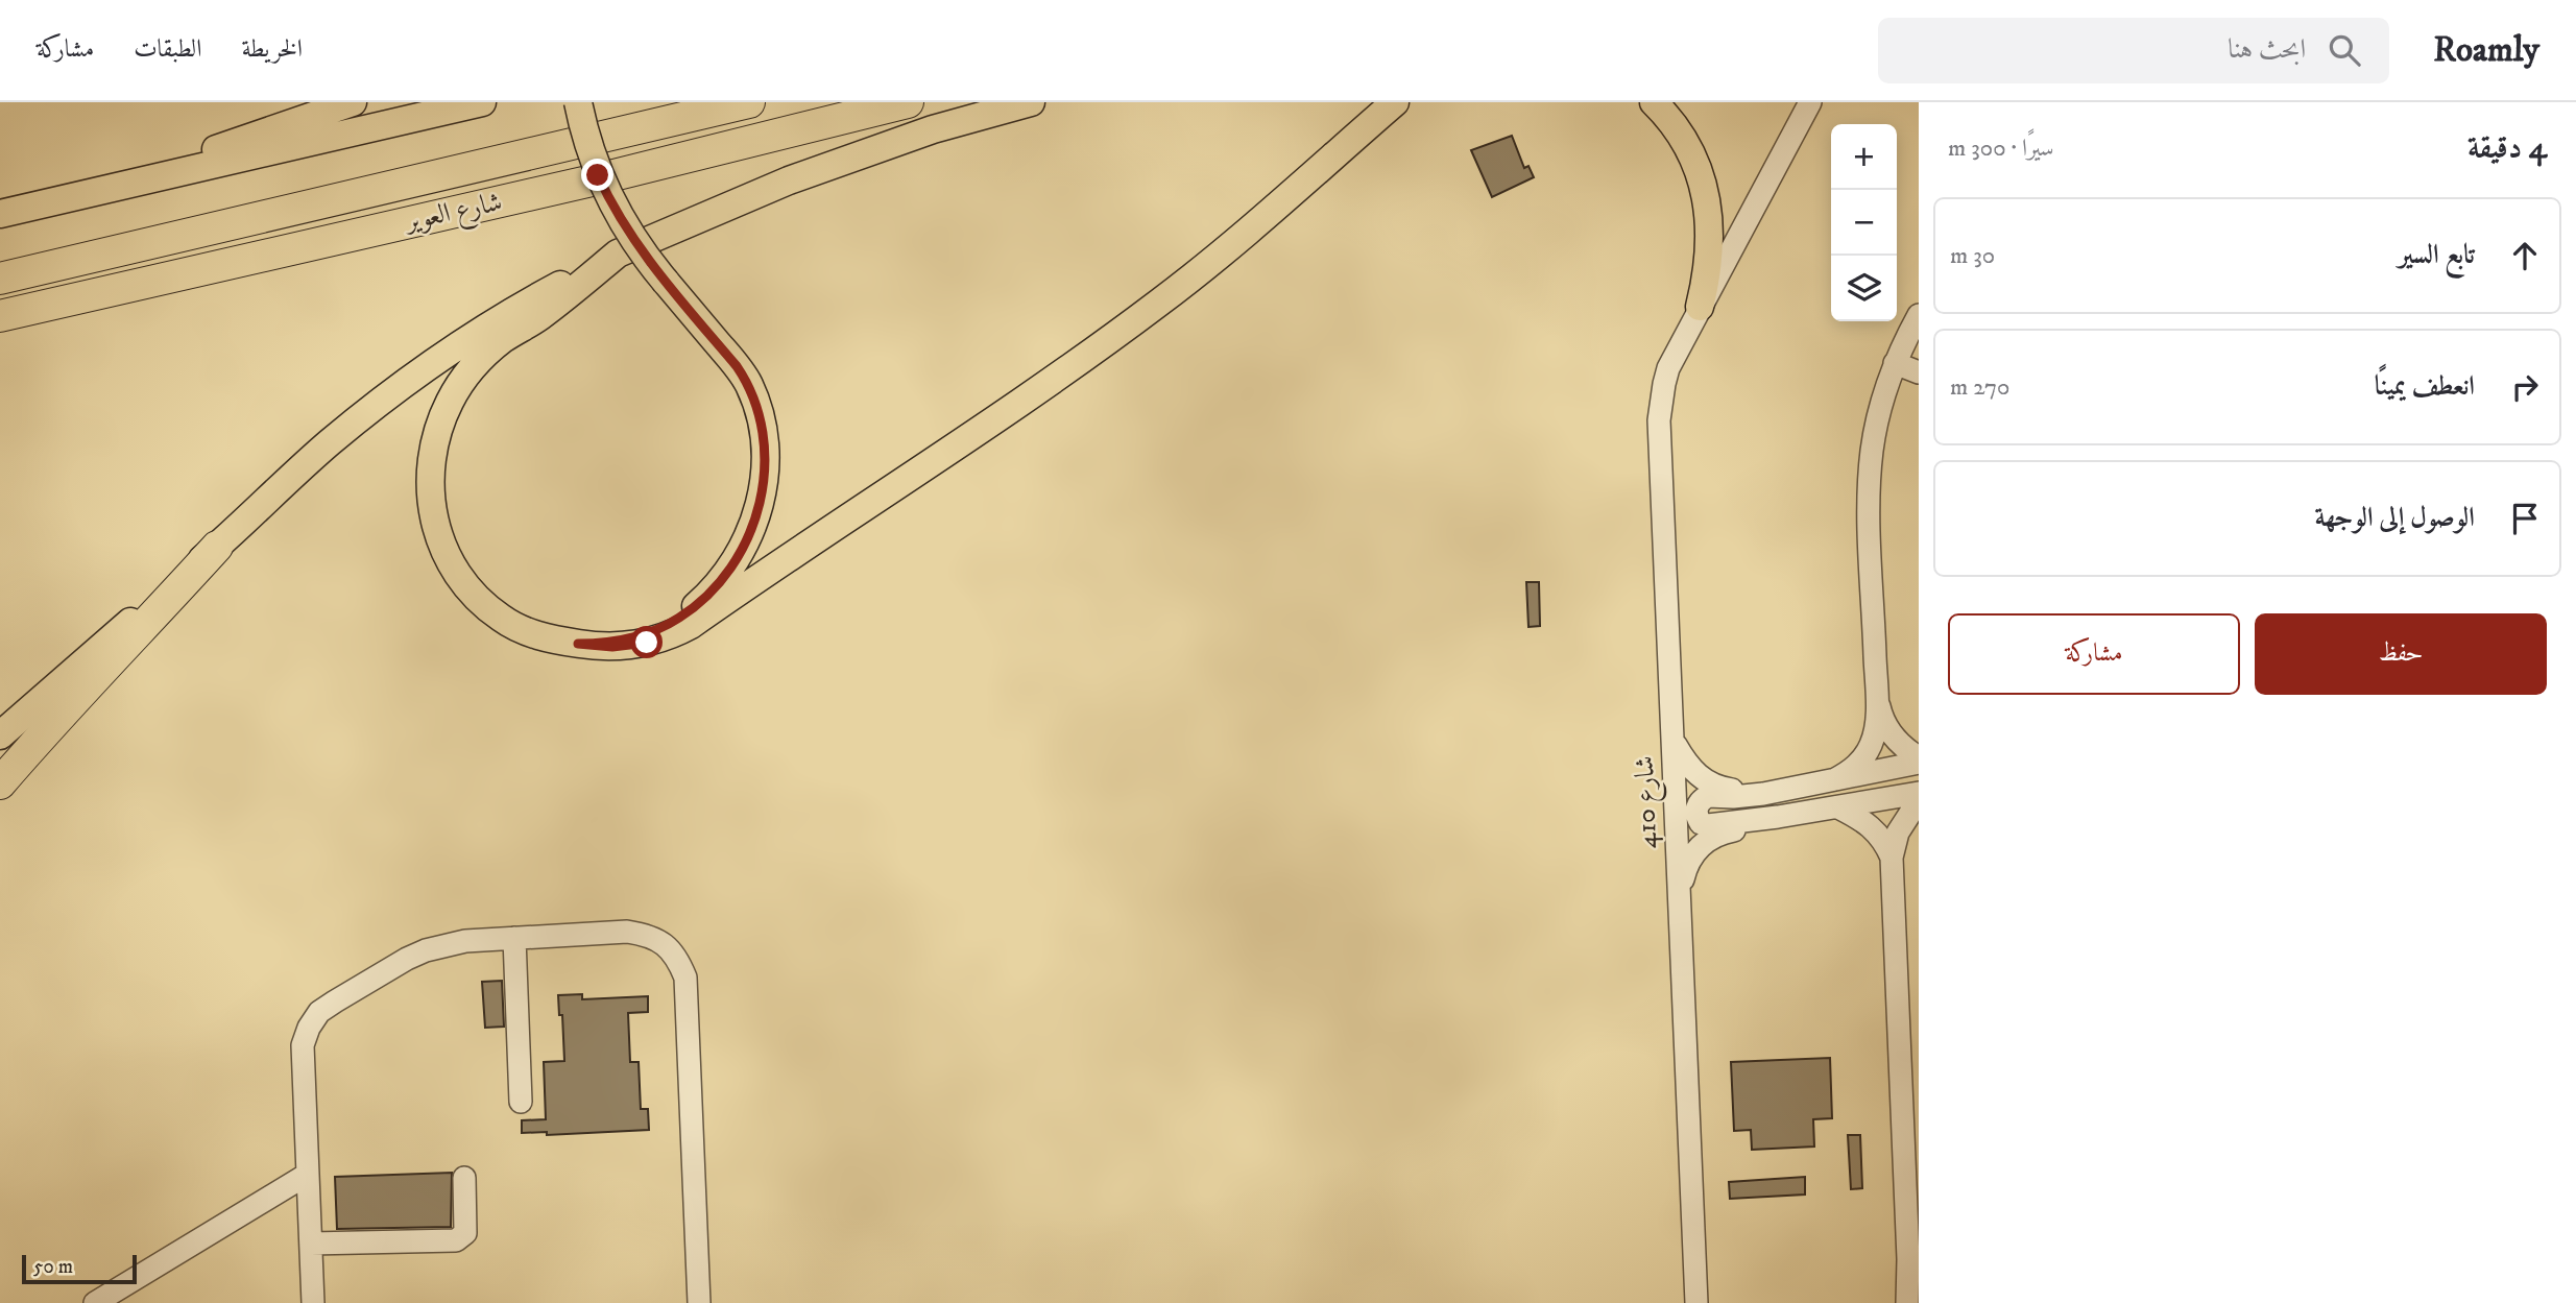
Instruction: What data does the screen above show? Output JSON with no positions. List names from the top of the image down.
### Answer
{
  "streets": {
    "highway": ["شارع العوير"],
    "street": ["شارع 410"]
  },
  "scale_bar": "50 m",
  "page": {
    "header": "Roamly",
    "search": "ابحث هنا",
    "nav": ["الخريطة", "الطبقات", "مشاركة"],
    "heading": ["4 دقيقة", "سيرًا · 300 m"],
    "map_buttons": ["+", "−"],
    "list": [
      ["تابع السير", "30 m"],
      ["انعطف يمينًا", "270 m"],
      "الوصول إلى الوجهة"
    ],
    "buttons": ["حفظ", "مشاركة"],
    "scale": "50 m"
  }
}
